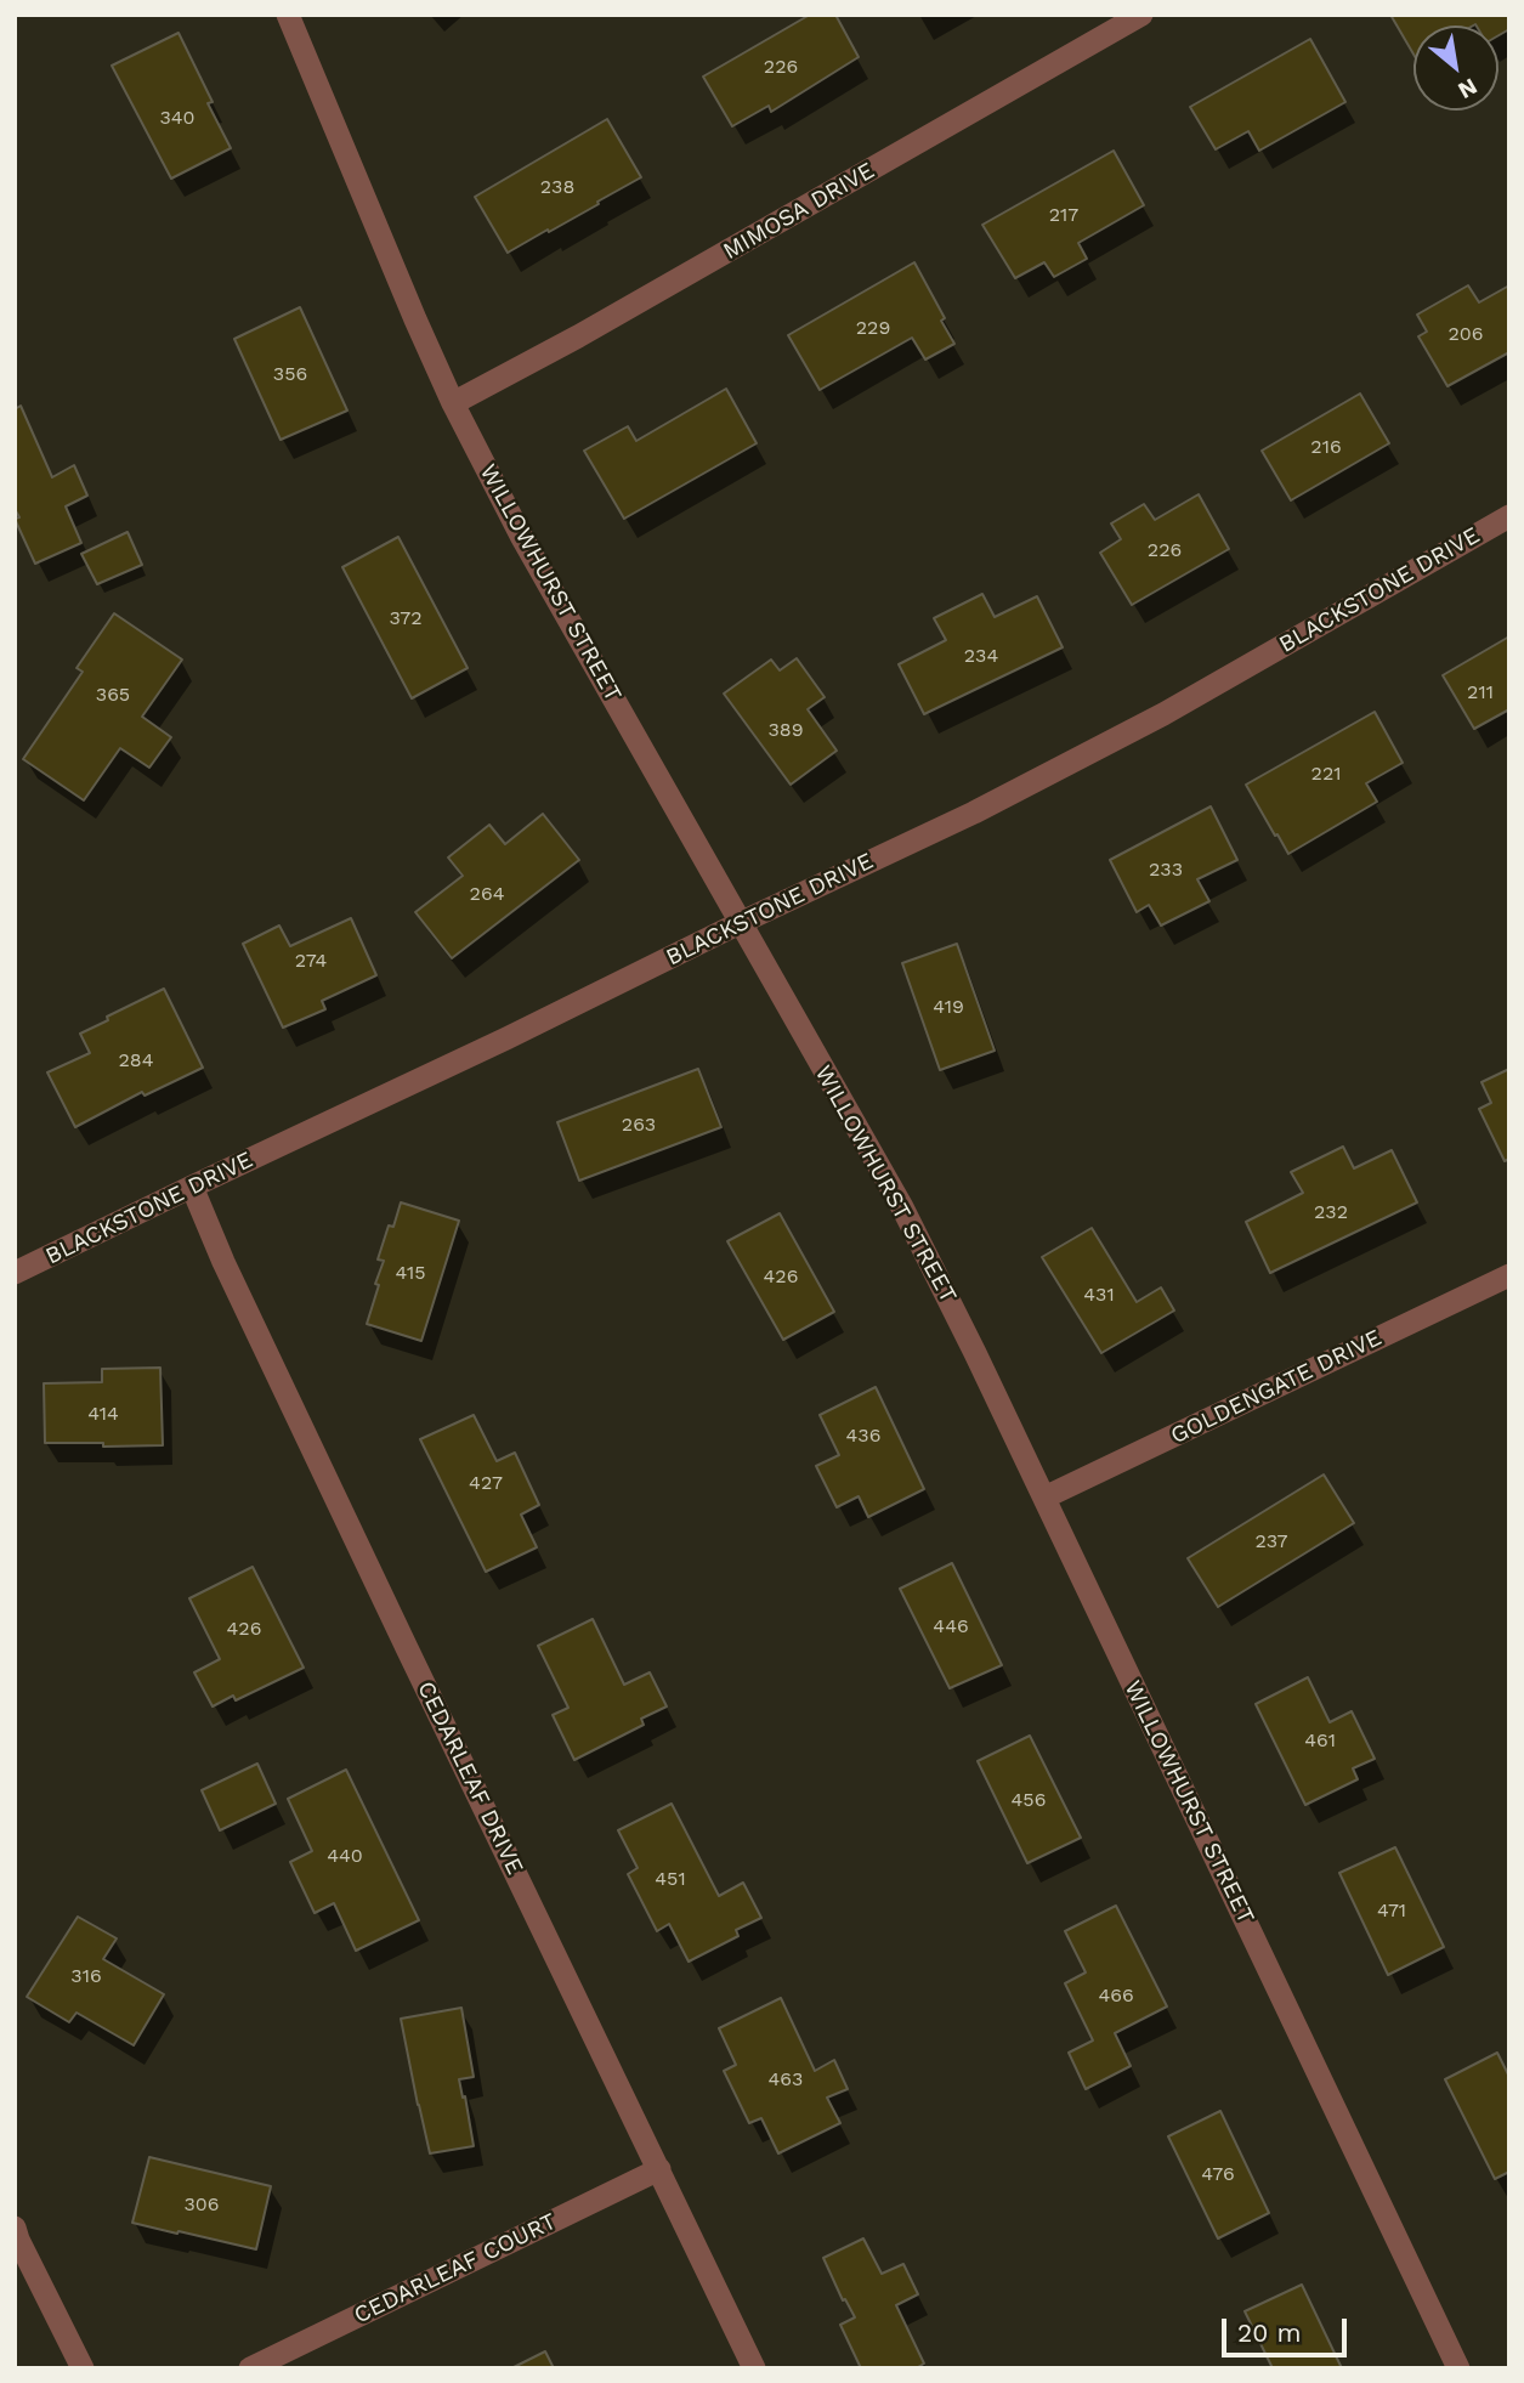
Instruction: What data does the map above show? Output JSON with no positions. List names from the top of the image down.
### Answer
{
  "streets": {
    "street": [
      "MIMOSA DRIVE",
      "WILLOWHURST STREET",
      "BLACKSTONE DRIVE",
      "GOLDENGATE DRIVE",
      "CEDARLEAF DRIVE",
      "CEDARLEAF COURT"
    ]
  },
  "crossings": [
    ["MIMOSA DRIVE", "WILLOWHURST STREET"],
    ["WILLOWHURST STREET", "BLACKSTONE DRIVE"],
    ["WILLOWHURST STREET", "GOLDENGATE DRIVE"],
    ["BLACKSTONE DRIVE", "CEDARLEAF DRIVE"],
    ["CEDARLEAF DRIVE", "CEDARLEAF COURT"]
  ],
  "house_numbers": [
    "226",
    "340",
    "238",
    "217",
    "229",
    "206",
    "356",
    "216",
    "226",
    "372",
    "234",
    "211",
    "365",
    "389",
    "221",
    "233",
    "264",
    "274",
    "419",
    "284",
    "263",
    "232",
    "415",
    "426",
    "431",
    "414",
    "436",
    "427",
    "237",
    "446",
    "426",
    "461",
    "456",
    "440",
    "451",
    "471",
    "316",
    "466",
    "463",
    "476",
    "306"
  ],
  "scale_bar": "20 m",
  "north": "bottom right"
}
